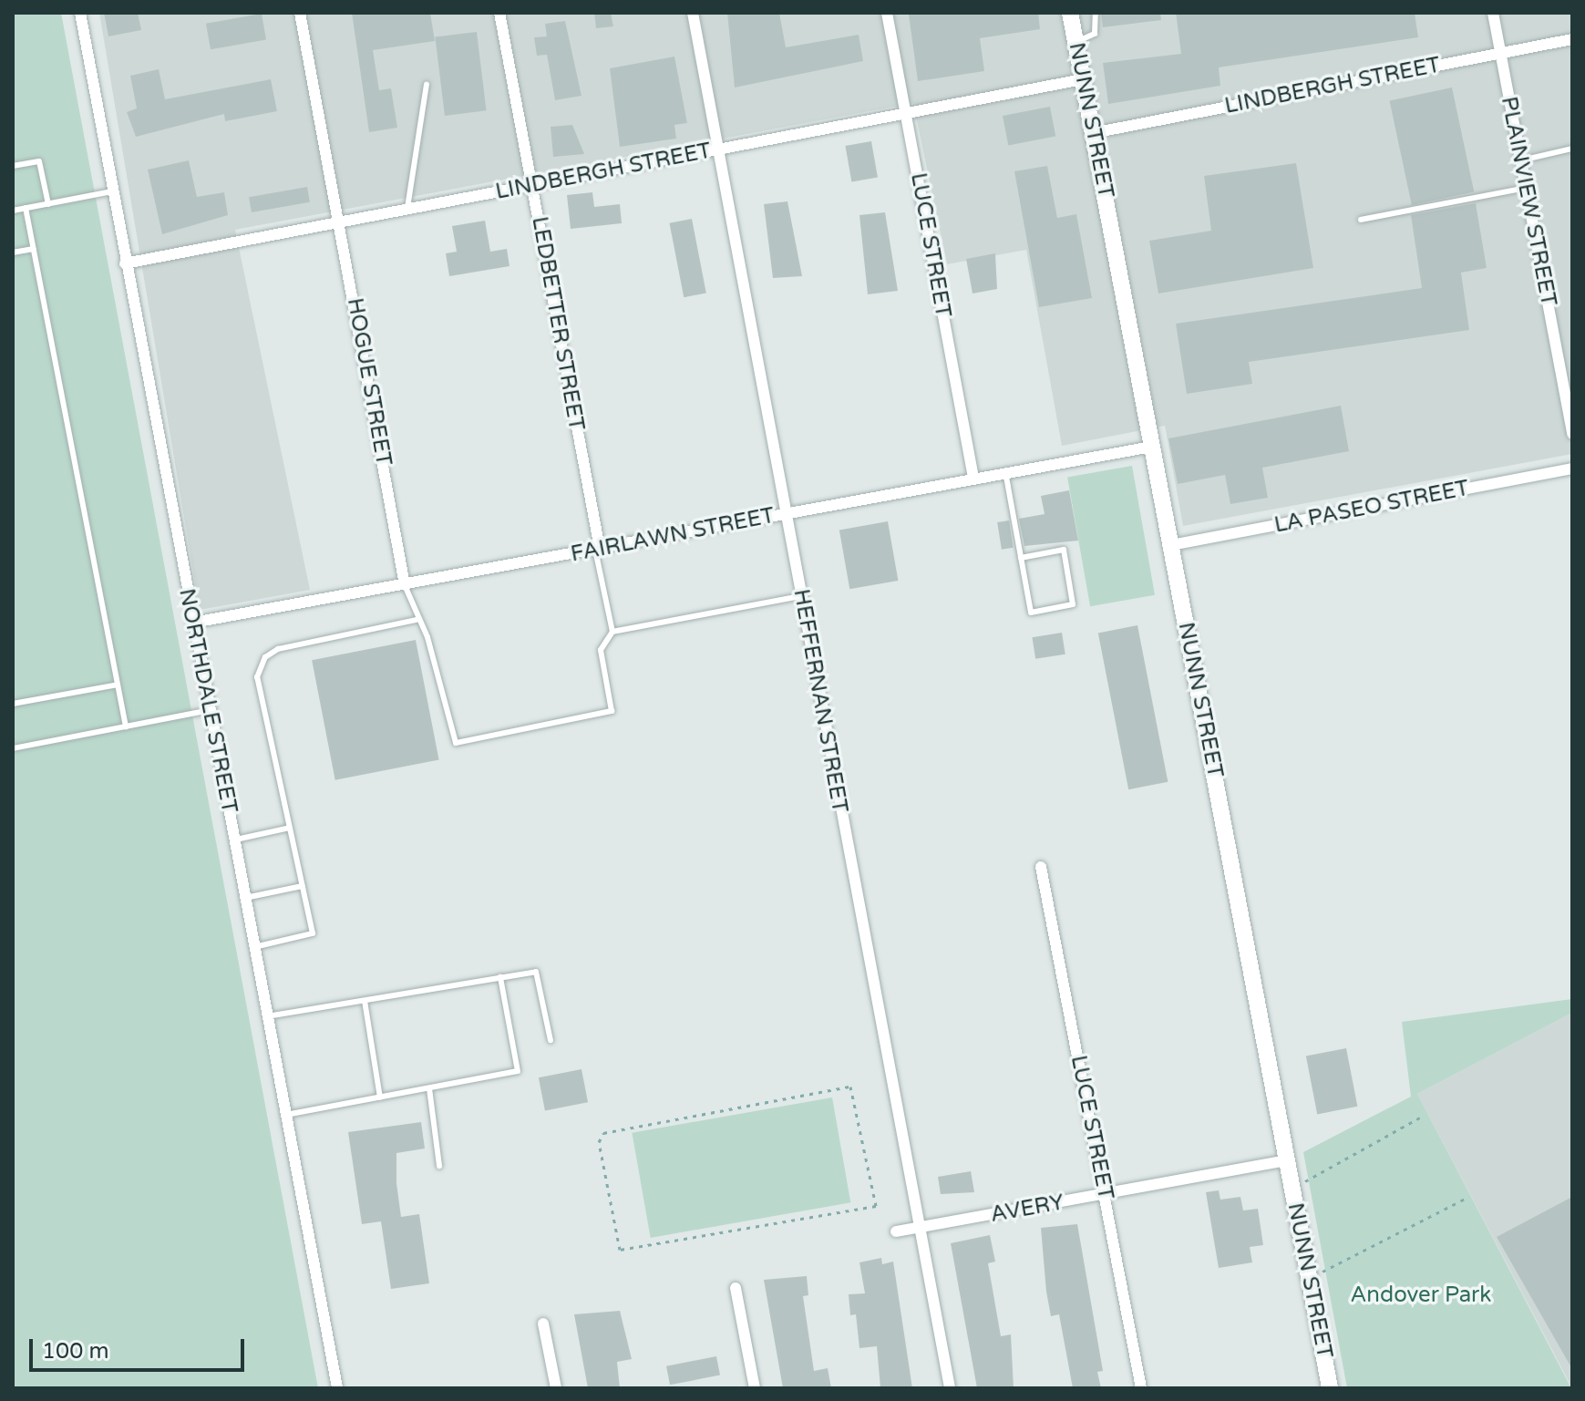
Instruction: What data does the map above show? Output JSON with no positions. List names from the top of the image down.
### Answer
{
  "streets": {
    "street": [
      "LINDBERGH STREET",
      "NUNN STREET",
      "PLAINVIEW STREET",
      "LUCE STREET",
      "LEDBETTER STREET",
      "HOGUE STREET",
      "LA PASEO STREET",
      "FAIRLAWN STREET",
      "NORTHDALE STREET",
      "HEFFERNAN STREET",
      "AVERY"
    ]
  },
  "crossings": [
    ["LINDBERGH STREET", "NUNN STREET"],
    ["LINDBERGH STREET", "PLAINVIEW STREET"],
    ["LINDBERGH STREET", "LUCE STREET"],
    ["LINDBERGH STREET", "LEDBETTER STREET"],
    ["LINDBERGH STREET", "HOGUE STREET"],
    ["LINDBERGH STREET", "NORTHDALE STREET"],
    ["LINDBERGH STREET", "HEFFERNAN STREET"],
    ["NUNN STREET", "LA PASEO STREET"],
    ["NUNN STREET", "FAIRLAWN STREET"],
    ["NUNN STREET", "AVERY"],
    ["LUCE STREET", "FAIRLAWN STREET"],
    ["LUCE STREET", "AVERY"],
    ["LEDBETTER STREET", "FAIRLAWN STREET"],
    ["HOGUE STREET", "FAIRLAWN STREET"],
    ["FAIRLAWN STREET", "NORTHDALE STREET"],
    ["FAIRLAWN STREET", "HEFFERNAN STREET"],
    ["HEFFERNAN STREET", "AVERY"]
  ],
  "parks": ["Andover Park"],
  "scale_bar": "100 m"
}
